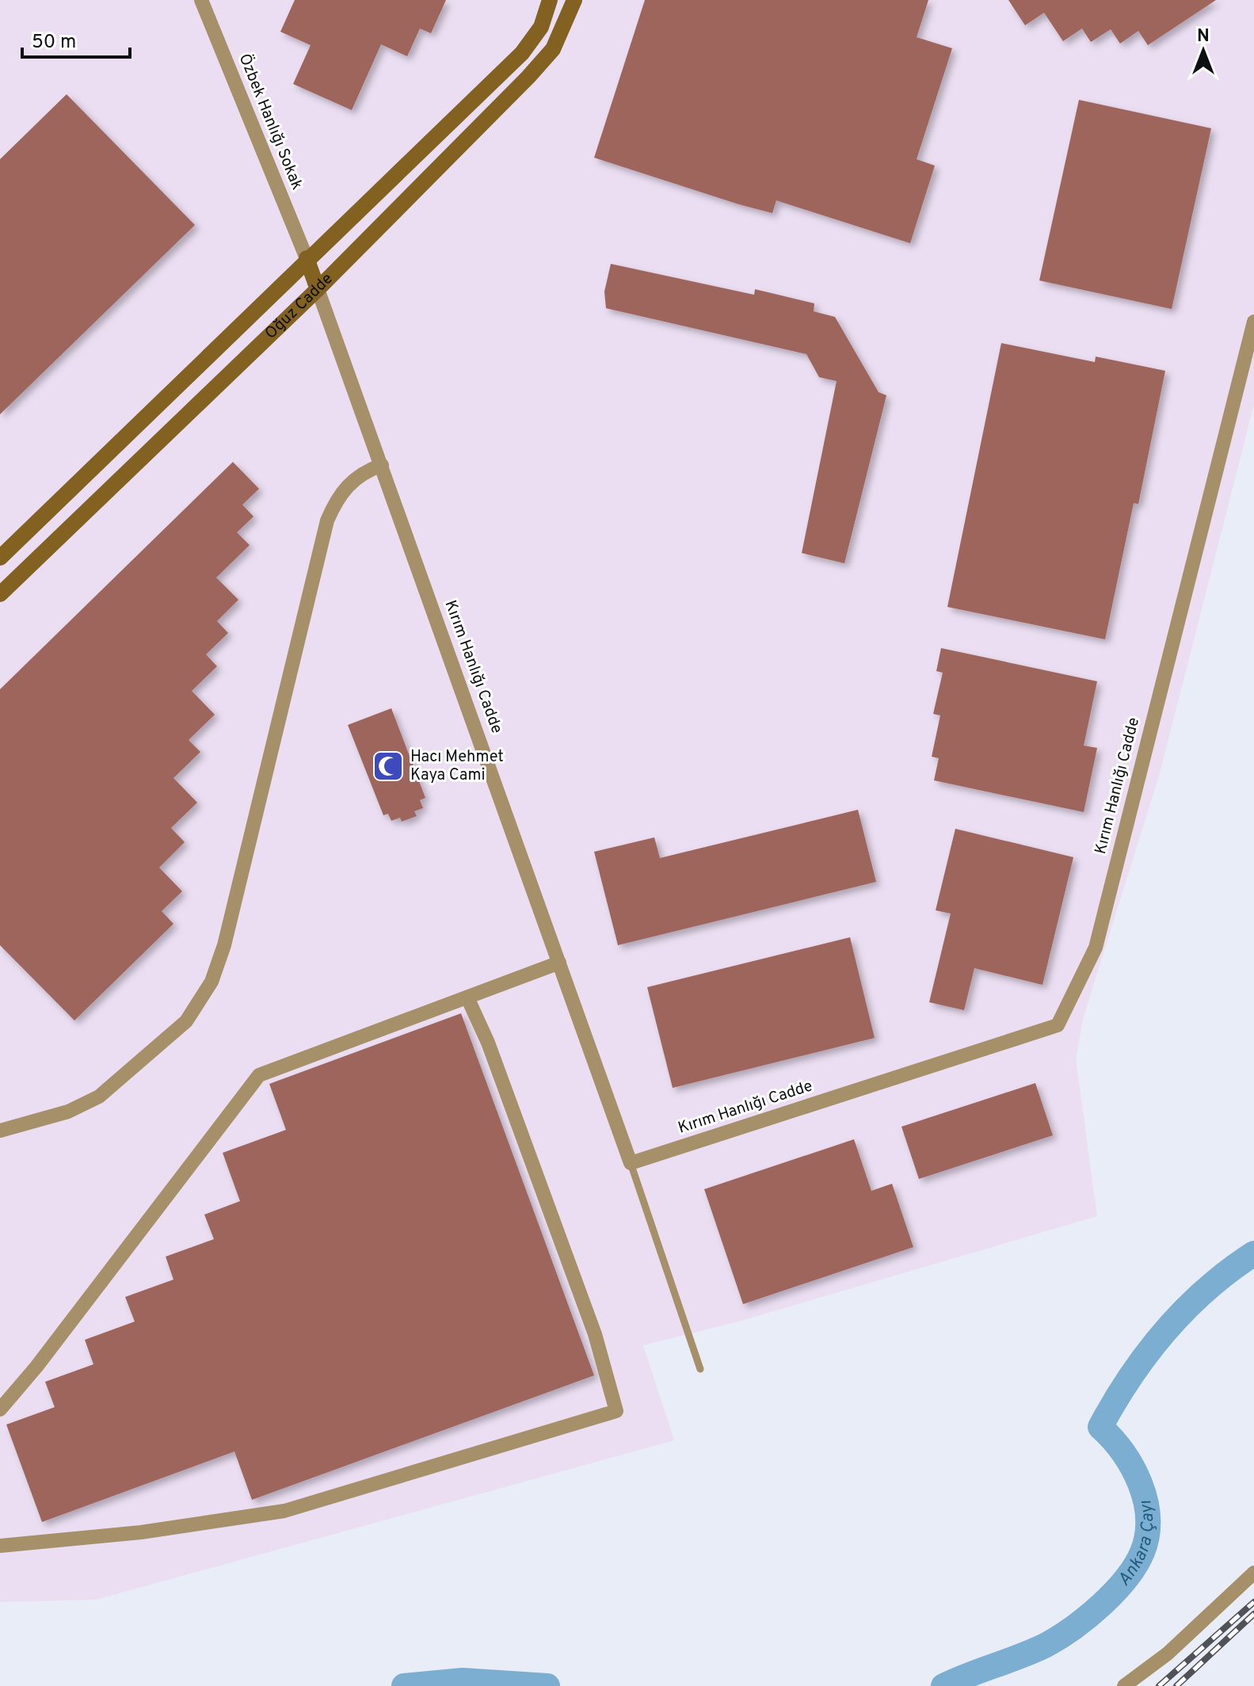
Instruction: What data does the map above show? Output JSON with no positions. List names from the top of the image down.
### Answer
{
  "streets": {
    "street": ["Özbek Hanlığı Sokak", "Oğuz Cadde", "Kırım Hanlığı Cadde"]
  },
  "crossings": [
    ["Özbek Hanlığı Sokak", "Oğuz Cadde"],
    ["Oğuz Cadde", "Kırım Hanlığı Cadde"]
  ],
  "water": ["Ankara Çayı"],
  "places": {
    "mosque": ["Hacı Mehmet Kaya Cami"]
  },
  "scale_bar": "50 m",
  "north": "top"
}
